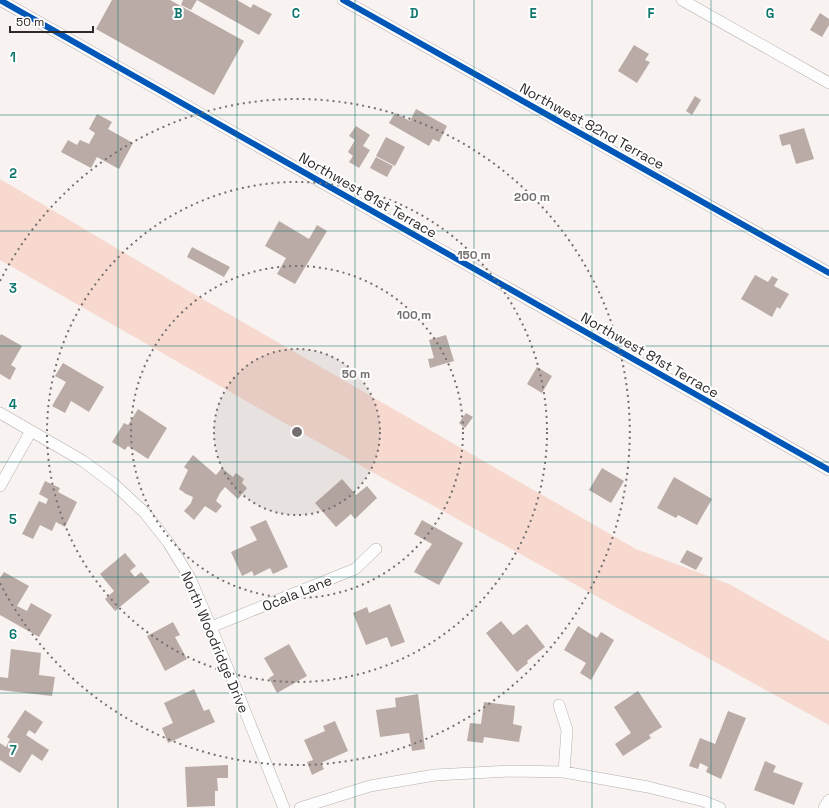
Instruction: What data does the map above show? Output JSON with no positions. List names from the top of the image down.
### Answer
{
  "streets": {
    "street": [
      "Northwest 82nd Terrace",
      "Northwest 81st Terrace",
      "Ocala Lane",
      "North Woodridge Drive"
    ]
  },
  "crossings": [
    ["Ocala Lane", "North Woodridge Drive"]
  ],
  "scale_bar": "50 m",
  "grid": {
    "columns": [
      "B",
      "C",
      "D",
      "E",
      "F",
      "G"
    ],
    "rows": [
      "1",
      "2",
      "3",
      "4",
      "5",
      "6",
      "7"
    ]
  },
  "rings": [
    "200 m",
    "150 m",
    "100 m",
    "50 m"
  ]
}
